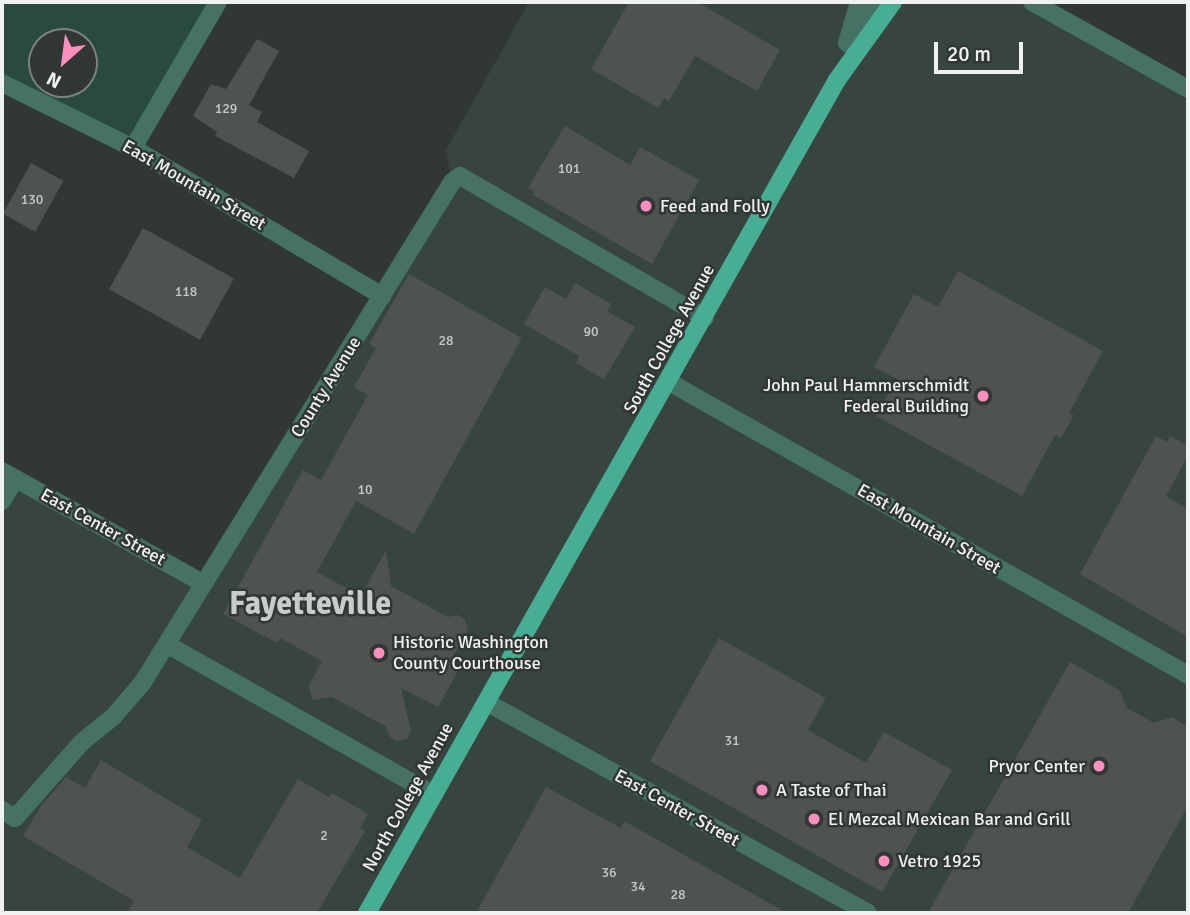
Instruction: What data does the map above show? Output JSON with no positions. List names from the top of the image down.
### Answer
{
  "streets": {
    "main road": ["South College Avenue", "North College Avenue"],
    "street": ["East Mountain Street", "County Avenue", "East Center Street"]
  },
  "crossings": [
    ["East Mountain Street", "South College Avenue"],
    ["East Mountain Street", "County Avenue"],
    ["South College Avenue", "County Avenue"],
    ["South College Avenue", "East Center Street"],
    ["South College Avenue", "North College Avenue"],
    ["County Avenue", "East Center Street"],
    ["East Center Street", "North College Avenue"]
  ],
  "districts": ["Fayetteville"],
  "places": [
    "Feed and Folly",
    "John Paul Hammerschmidt Federal Building",
    "Historic Washington County Courthouse",
    "Pryor Center",
    "A Taste of Thai",
    "El Mezcal Mexican Bar and Grill",
    "Vetro 1925"
  ],
  "house_numbers": [
    "129",
    "101",
    "130",
    "118",
    "90",
    "28",
    "10",
    "31",
    "2",
    "36",
    "34",
    "28"
  ],
  "scale_bar": "20 m",
  "north": "bottom left"
}
